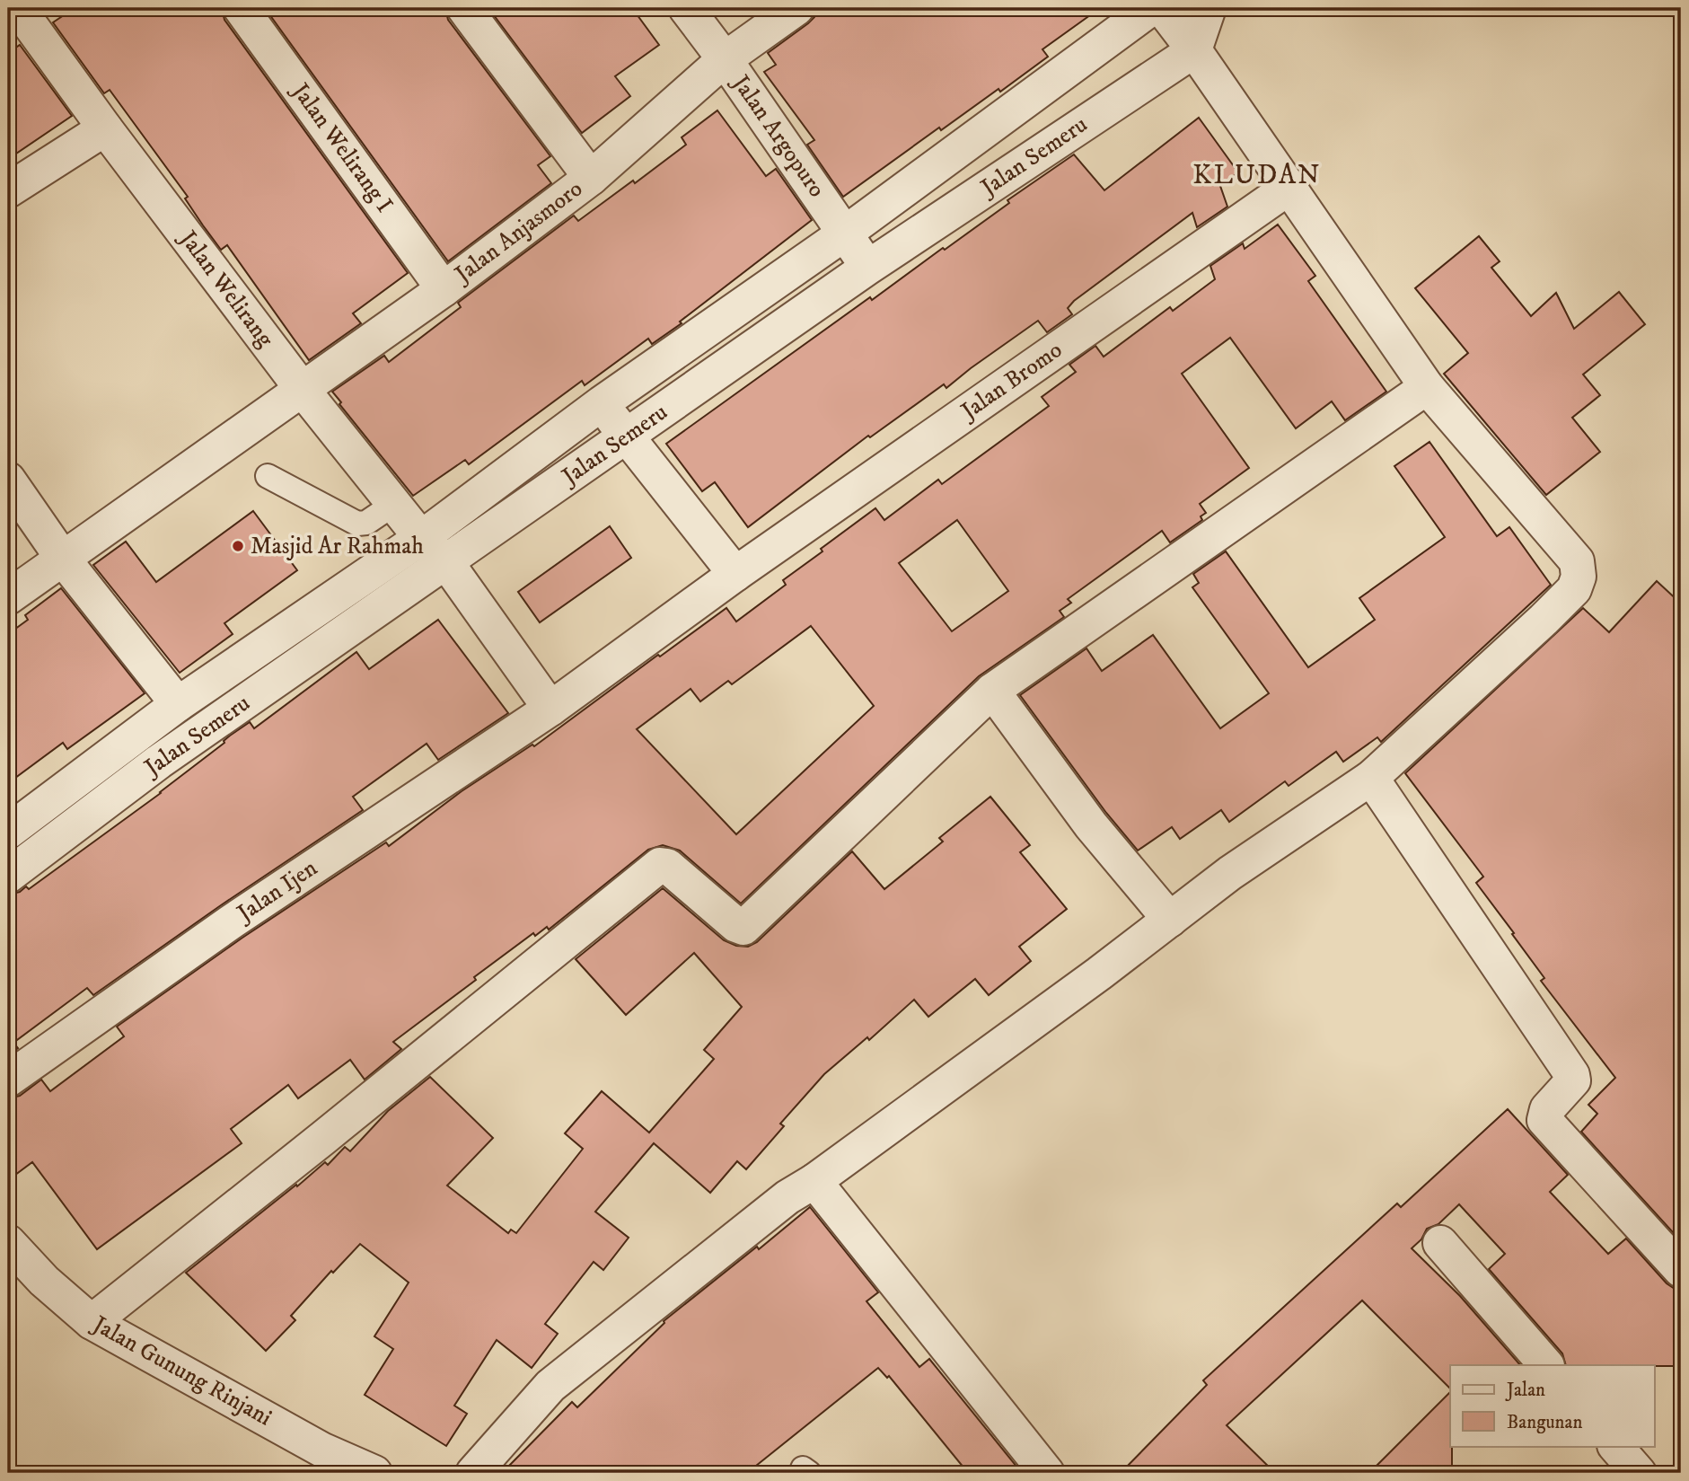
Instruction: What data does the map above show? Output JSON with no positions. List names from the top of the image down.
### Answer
{
  "streets": {
    "street": [
      "Jalan Argopuro",
      "Jalan Welirang I",
      "Jalan Semeru",
      "Jalan Anjasmoro",
      "Jalan Welirang",
      "Jalan Bromo",
      "Jalan Ijen",
      "Jalan Gunung Rinjani"
    ]
  },
  "crossings": [
    ["Jalan Argopuro", "Jalan Semeru"],
    ["Jalan Argopuro", "Jalan Anjasmoro"],
    ["Jalan Welirang I", "Jalan Anjasmoro"],
    ["Jalan Semeru", "Jalan Welirang"],
    ["Jalan Anjasmoro", "Jalan Welirang"],
    ["Jalan Bromo", "Jalan Ijen"]
  ],
  "districts": ["KLUDAN"],
  "places": ["Masjid Ar Rahmah"],
  "legend": ["Jalan", "Bangunan"]
}
